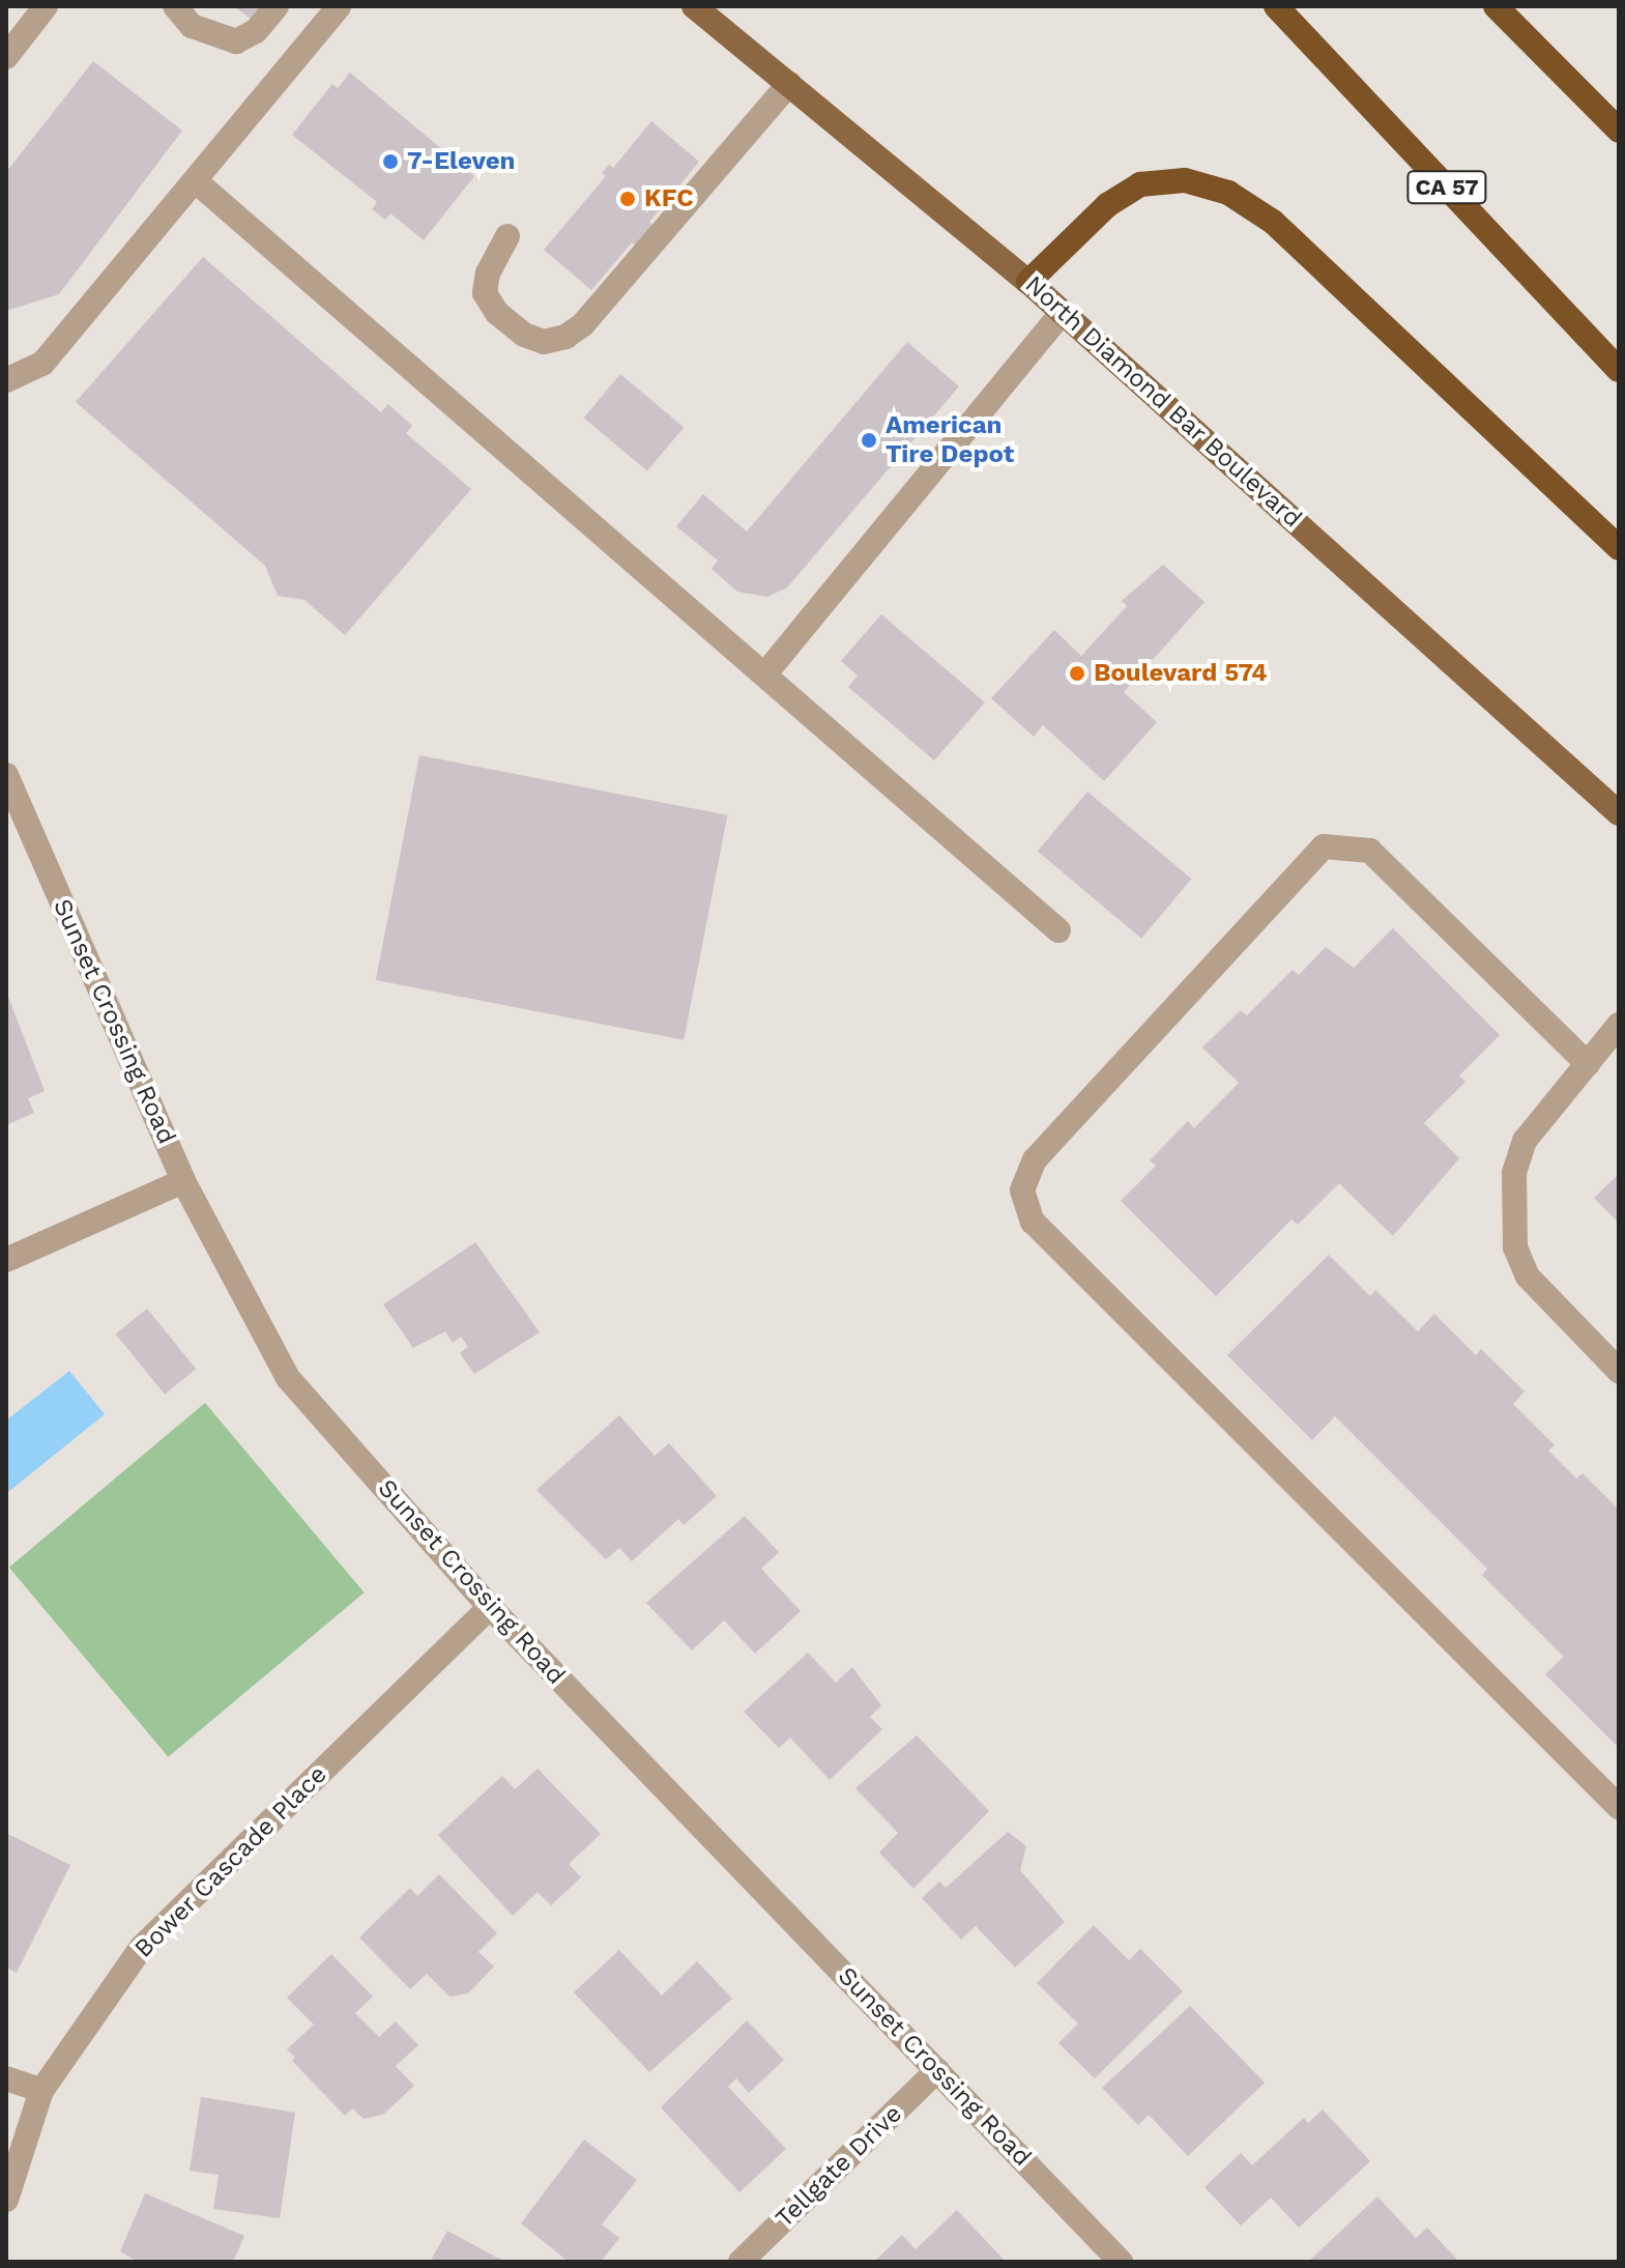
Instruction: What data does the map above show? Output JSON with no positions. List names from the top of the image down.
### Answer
{
  "streets": {
    "highway": ["CA 57"],
    "main road": ["North Diamond Bar Boulevard"],
    "street": ["Sunset Crossing Road", "Bower Cascade Place", "Tellgate Drive"]
  },
  "crossings": [
    ["Sunset Crossing Road", "Bower Cascade Place"],
    ["Sunset Crossing Road", "Tellgate Drive"]
  ],
  "places": [
    "7-Eleven",
    "KFC",
    "American Tire Depot",
    "Boulevard 574"
  ]
}
